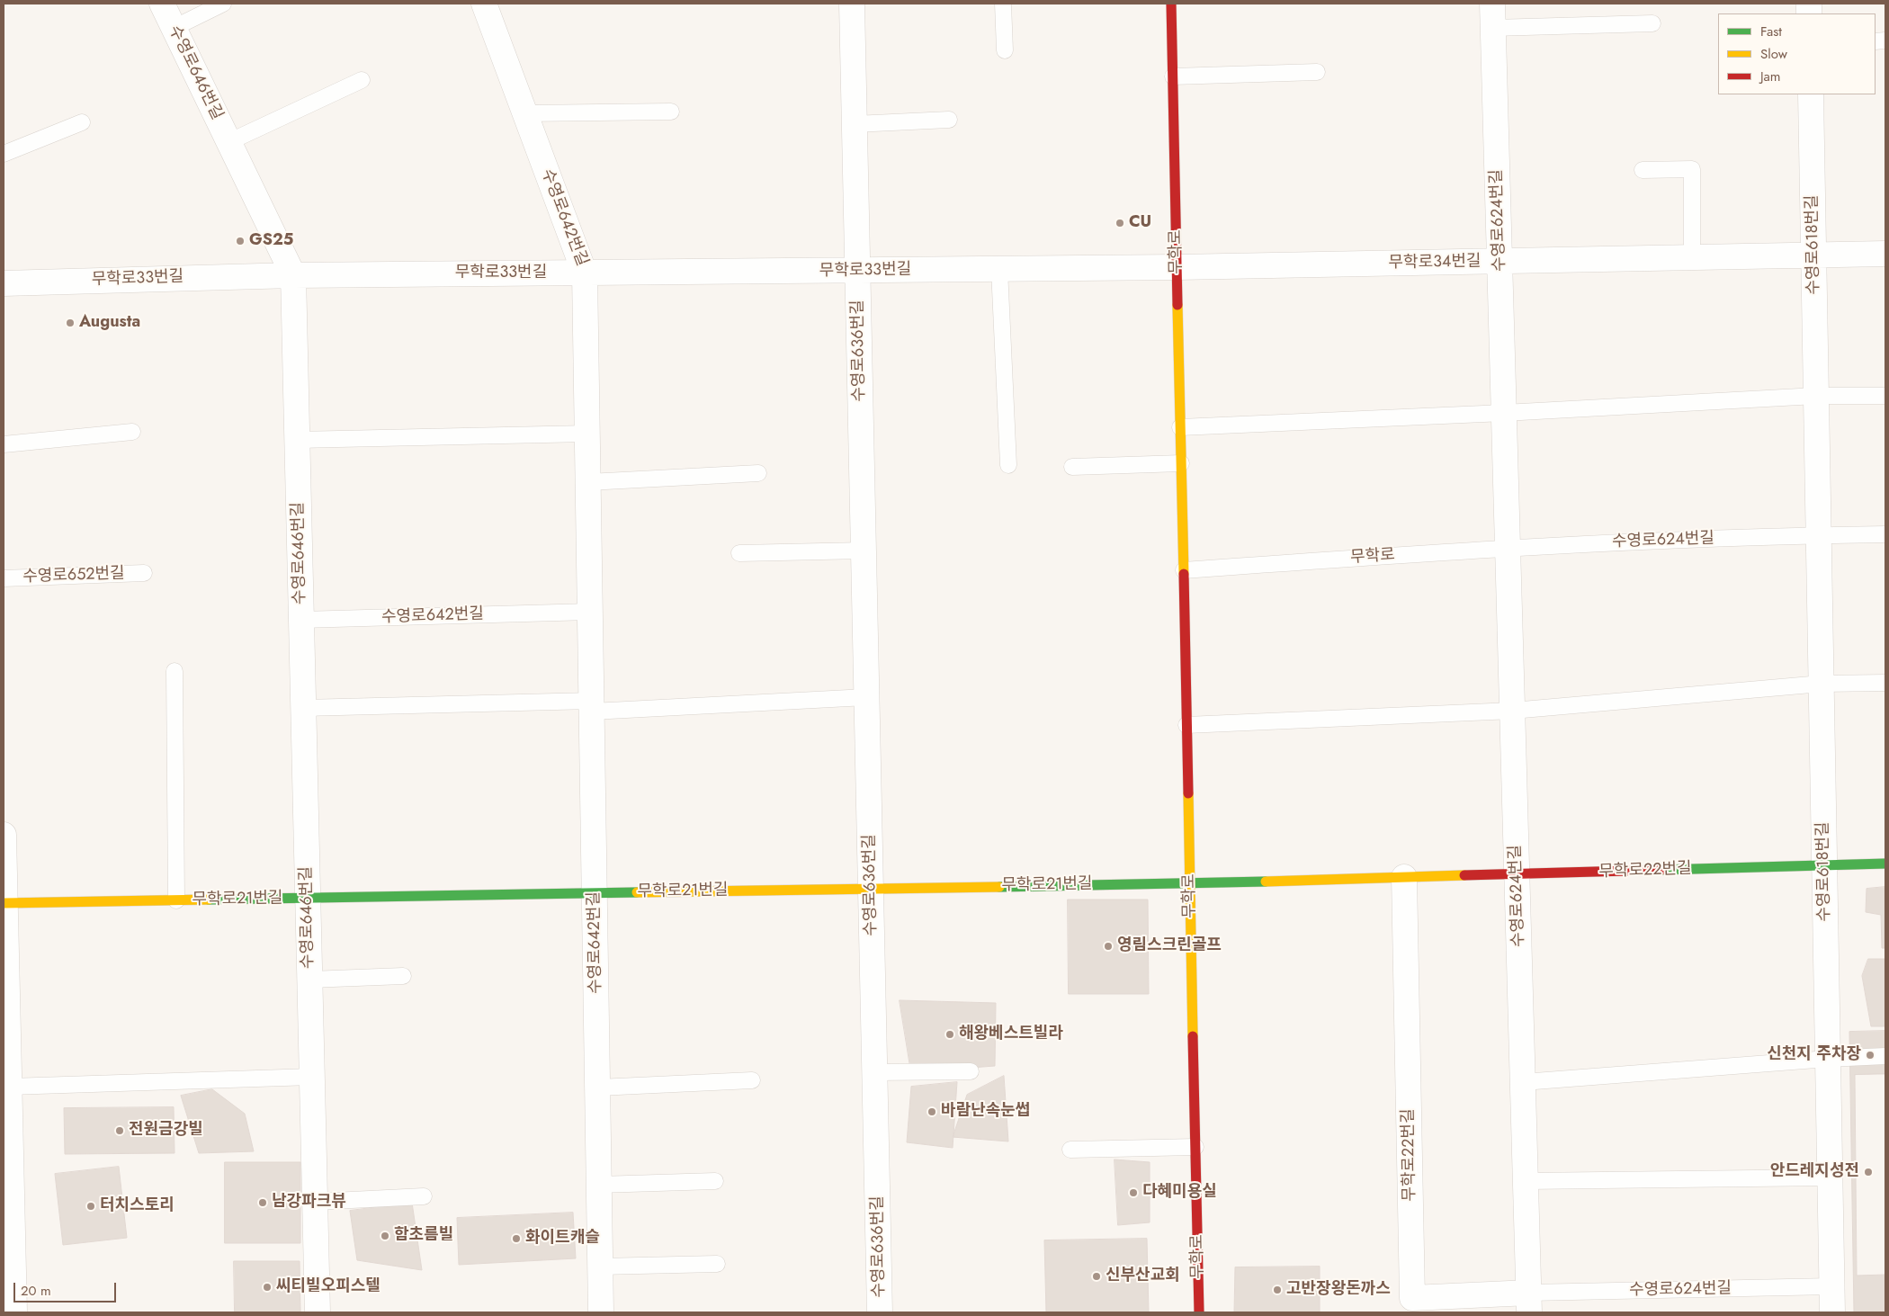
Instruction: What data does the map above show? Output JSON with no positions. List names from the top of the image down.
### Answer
{
  "streets": {
    "street": [
      "수영로646번길",
      "수영로642번길",
      "수영로624번길",
      "수영로618번길",
      "무학로",
      "무학로34번길",
      "무학로33번길",
      "수영로636번길",
      "무학로22번길",
      "무학로21번길"
    ],
    "lane": ["수영로652번길"]
  },
  "crossings": [
    ["수영로646번길", "수영로642번길"],
    ["수영로646번길", "무학로33번길"],
    ["수영로646번길", "무학로21번길"],
    ["수영로642번길", "무학로33번길"],
    ["수영로642번길", "무학로21번길"],
    ["수영로624번길", "수영로618번길"],
    ["수영로624번길", "무학로"],
    ["수영로624번길", "무학로34번길"],
    ["수영로624번길", "무학로22번길"],
    ["수영로618번길", "무학로34번길"],
    ["수영로618번길", "무학로22번길"],
    ["무학로", "무학로34번길"],
    ["무학로", "무학로33번길"],
    ["무학로", "무학로22번길"],
    ["무학로", "무학로21번길"],
    ["무학로34번길", "무학로33번길"],
    ["무학로33번길", "수영로636번길"],
    ["수영로636번길", "무학로21번길"],
    ["무학로22번길", "무학로21번길"]
  ],
  "places": [
    "CU",
    "GS25",
    "Augusta",
    "영림스크린골프",
    "해왕베스트빌라",
    "신천지 주차장",
    "바람난속눈썹",
    "전원금강빌",
    "안드레지성전",
    "다혜미용실",
    "남강파크뷰",
    "터치스토리",
    "함초름빌",
    "화이트캐슬",
    "신부산교회",
    "씨티빌오피스텔",
    "고반장왕돈까스"
  ],
  "legend": ["Fast", "Slow", "Jam"],
  "scale_bar": "20 m"
}
